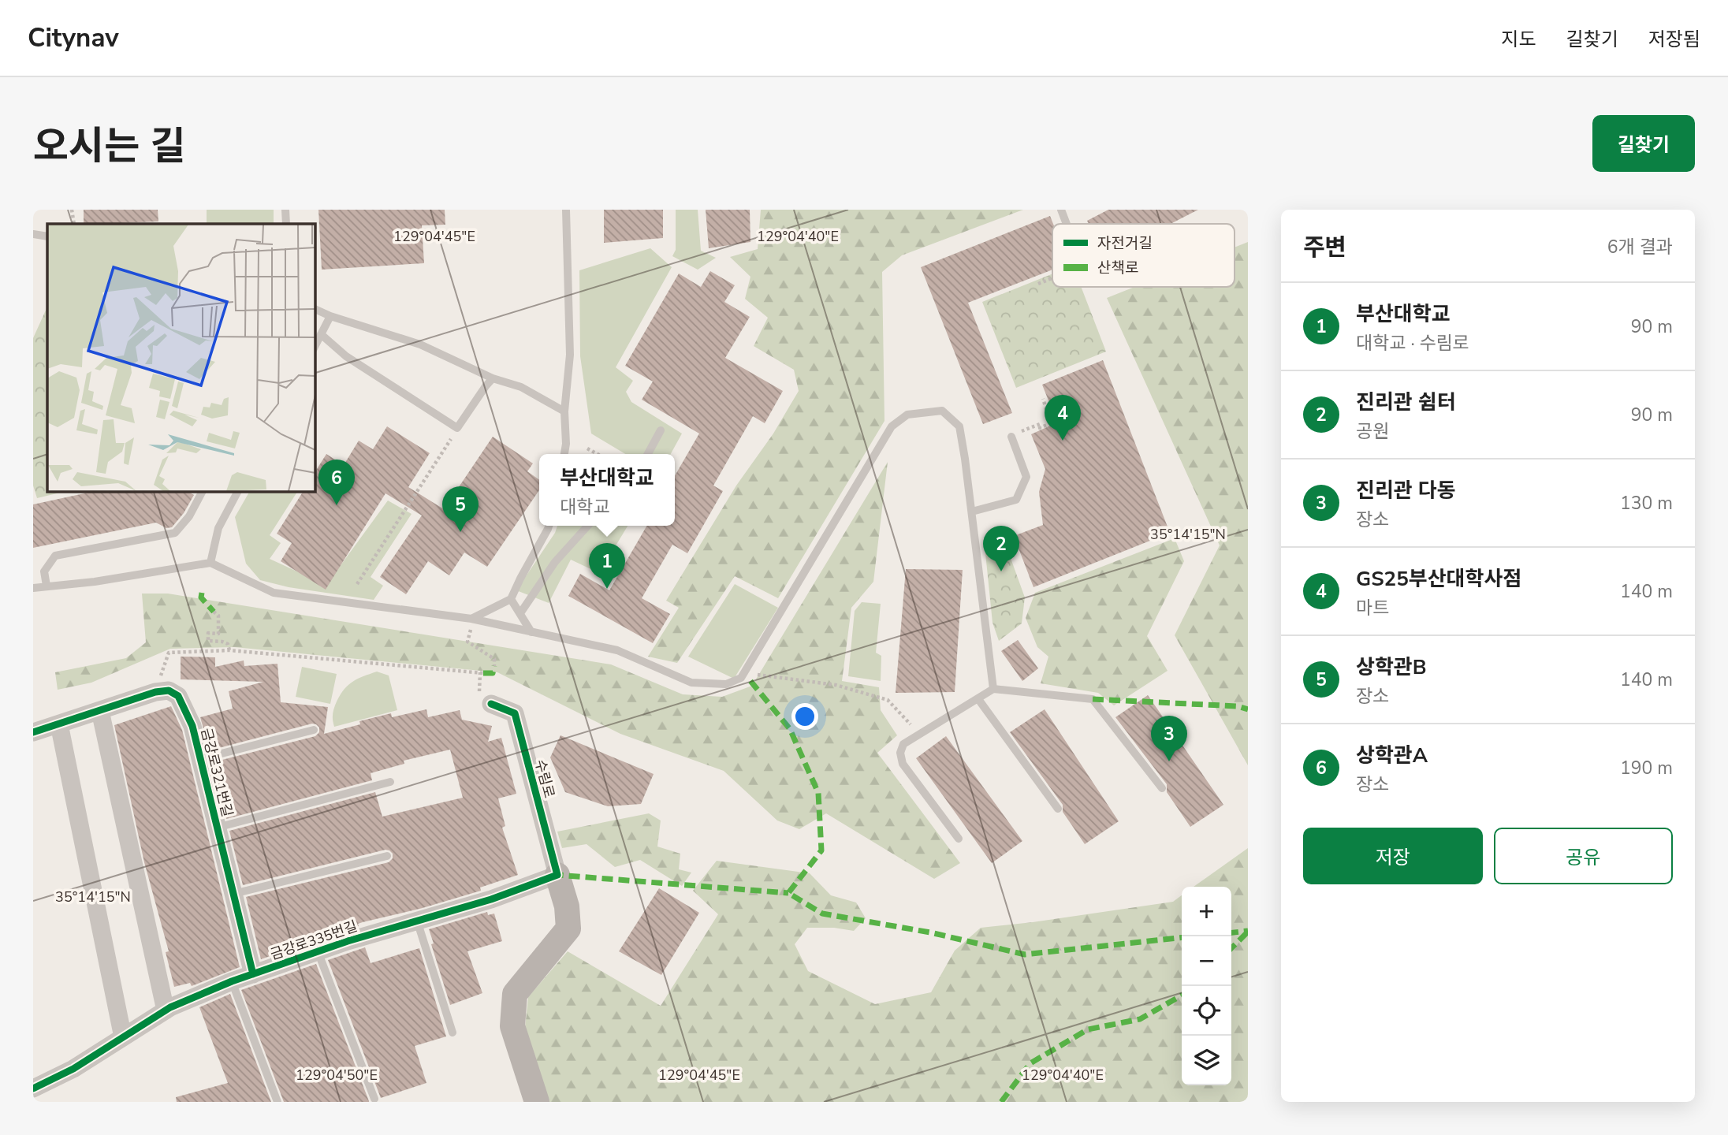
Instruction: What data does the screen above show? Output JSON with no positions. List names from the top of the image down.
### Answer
{
  "streets": {
    "main road": ["수림로"],
    "street": ["금강로321번길", "금강로335번길"]
  },
  "crossings": [
    ["금강로321번길", "금강로335번길"],
    ["수림로", "금강로335번길"]
  ],
  "legend": ["자전거길", "산책로"],
  "page": {
    "header": "Citynav",
    "nav": ["지도", "길찾기", "저장됨"],
    "title": "오시는 길",
    "buttons": [
      "길찾기",
      ["저장", "공유"]
    ],
    "heading": ["주변", "6개 결과"],
    "list": [
      {
        "mark": "1",
        "name": "부산대학교",
        "note": "대학교 · 수림로",
        "value": "90 m"
      },
      {
        "mark": "2",
        "name": "진리관 쉼터",
        "note": "공원",
        "value": "90 m"
      },
      {
        "mark": "3",
        "name": "진리관 다동",
        "note": "장소",
        "value": "130 m"
      },
      {
        "mark": "4",
        "name": "GS25부산대학사점",
        "note": "마트",
        "value": "140 m"
      },
      {
        "mark": "5",
        "name": "상학관B",
        "note": "장소",
        "value": "140 m"
      },
      {
        "mark": "6",
        "name": "상학관A",
        "note": "장소",
        "value": "190 m"
      }
    ],
    "pins": [
      "4",
      "6",
      "5",
      "2",
      "1",
      "3"
    ],
    "popup": ["부산대학교", "대학교"],
    "map_buttons": ["+", "−"]
  },
  "coordinates": [
    "129°04'45\"E",
    "129°04'40\"E",
    "35°14'15\"N",
    "129°04'50\"E"
  ]
}
